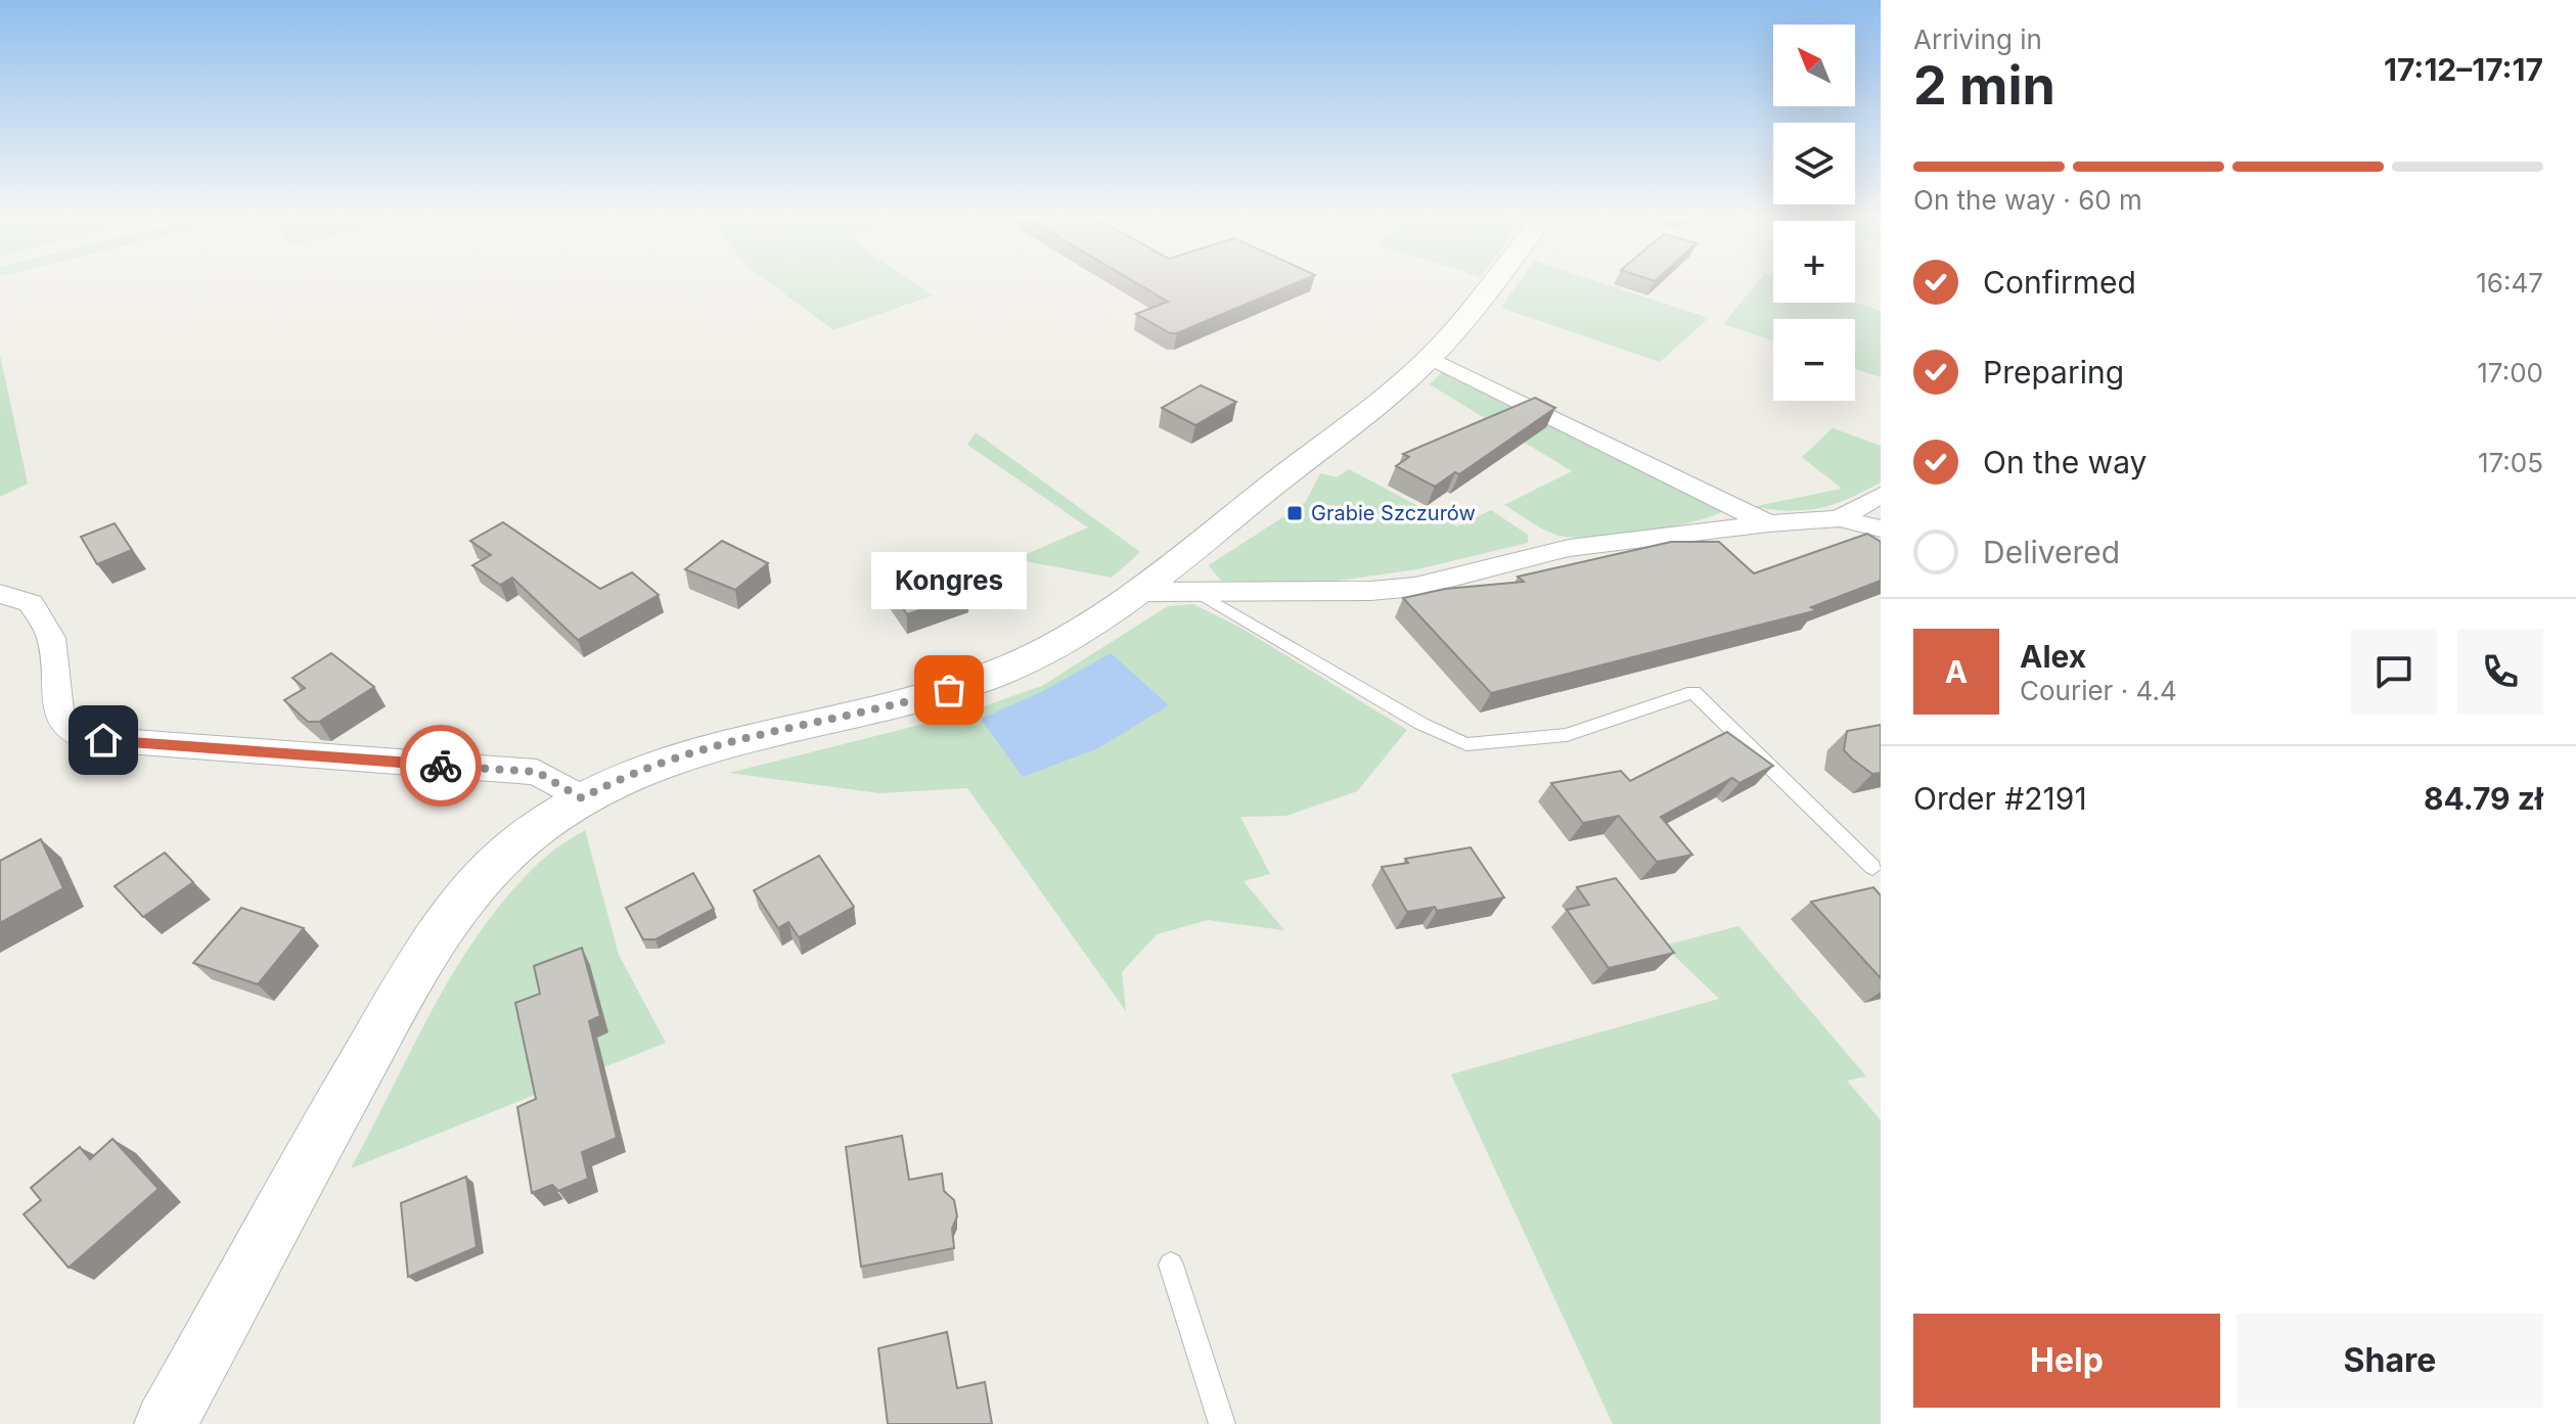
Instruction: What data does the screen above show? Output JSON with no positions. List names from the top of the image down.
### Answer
{
  "places": {
    "transit": ["Grabie Szczurów"],
    "other": ["Kongres"]
  },
  "north": "top left",
  "page": {
    "heading": ["2 min", "Arriving in", "17:12–17:17"],
    "panel": [
      "Alex",
      "Courier · 4.4",
      "Order #2191",
      "84.79 zł"
    ],
    "map_buttons": ["+", "−"],
    "bar": "On the way · 60 m",
    "list": [
      ["Confirmed", "16:47"],
      ["Preparing", "17:00"],
      ["On the way", "17:05"],
      "Delivered"
    ],
    "bubble": "Kongres",
    "round": "A",
    "buttons": ["Help", "Share"]
  }
}
